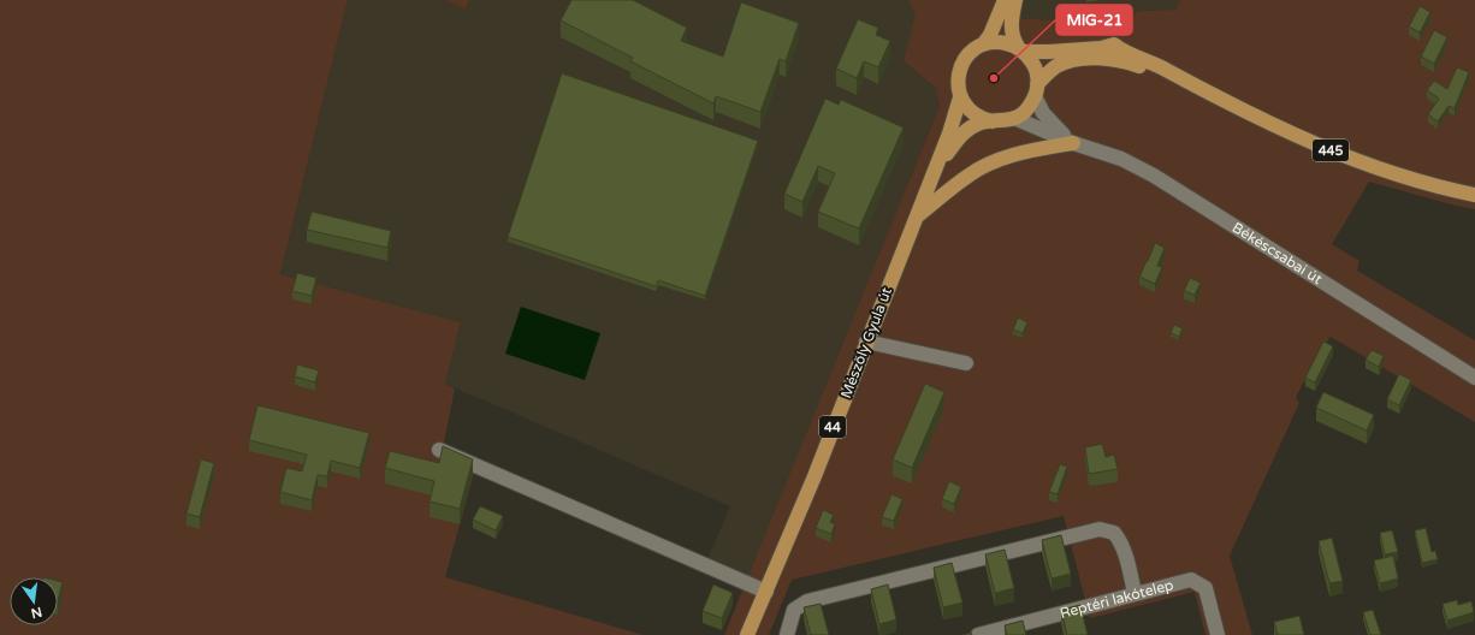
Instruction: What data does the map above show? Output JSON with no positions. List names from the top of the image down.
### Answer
{
  "streets": {
    "main road": ["445", "Mészöly Gyula út", "44"],
    "street": ["Békéscsabai út", "Reptéri lakótelep"]
  },
  "crossings": [
    ["445", "Békéscsabai út"],
    ["445", "Mészöly Gyula út"],
    ["Békéscsabai út", "Mészöly Gyula út"]
  ],
  "places": ["MiG-21"],
  "north": "bottom"
}
